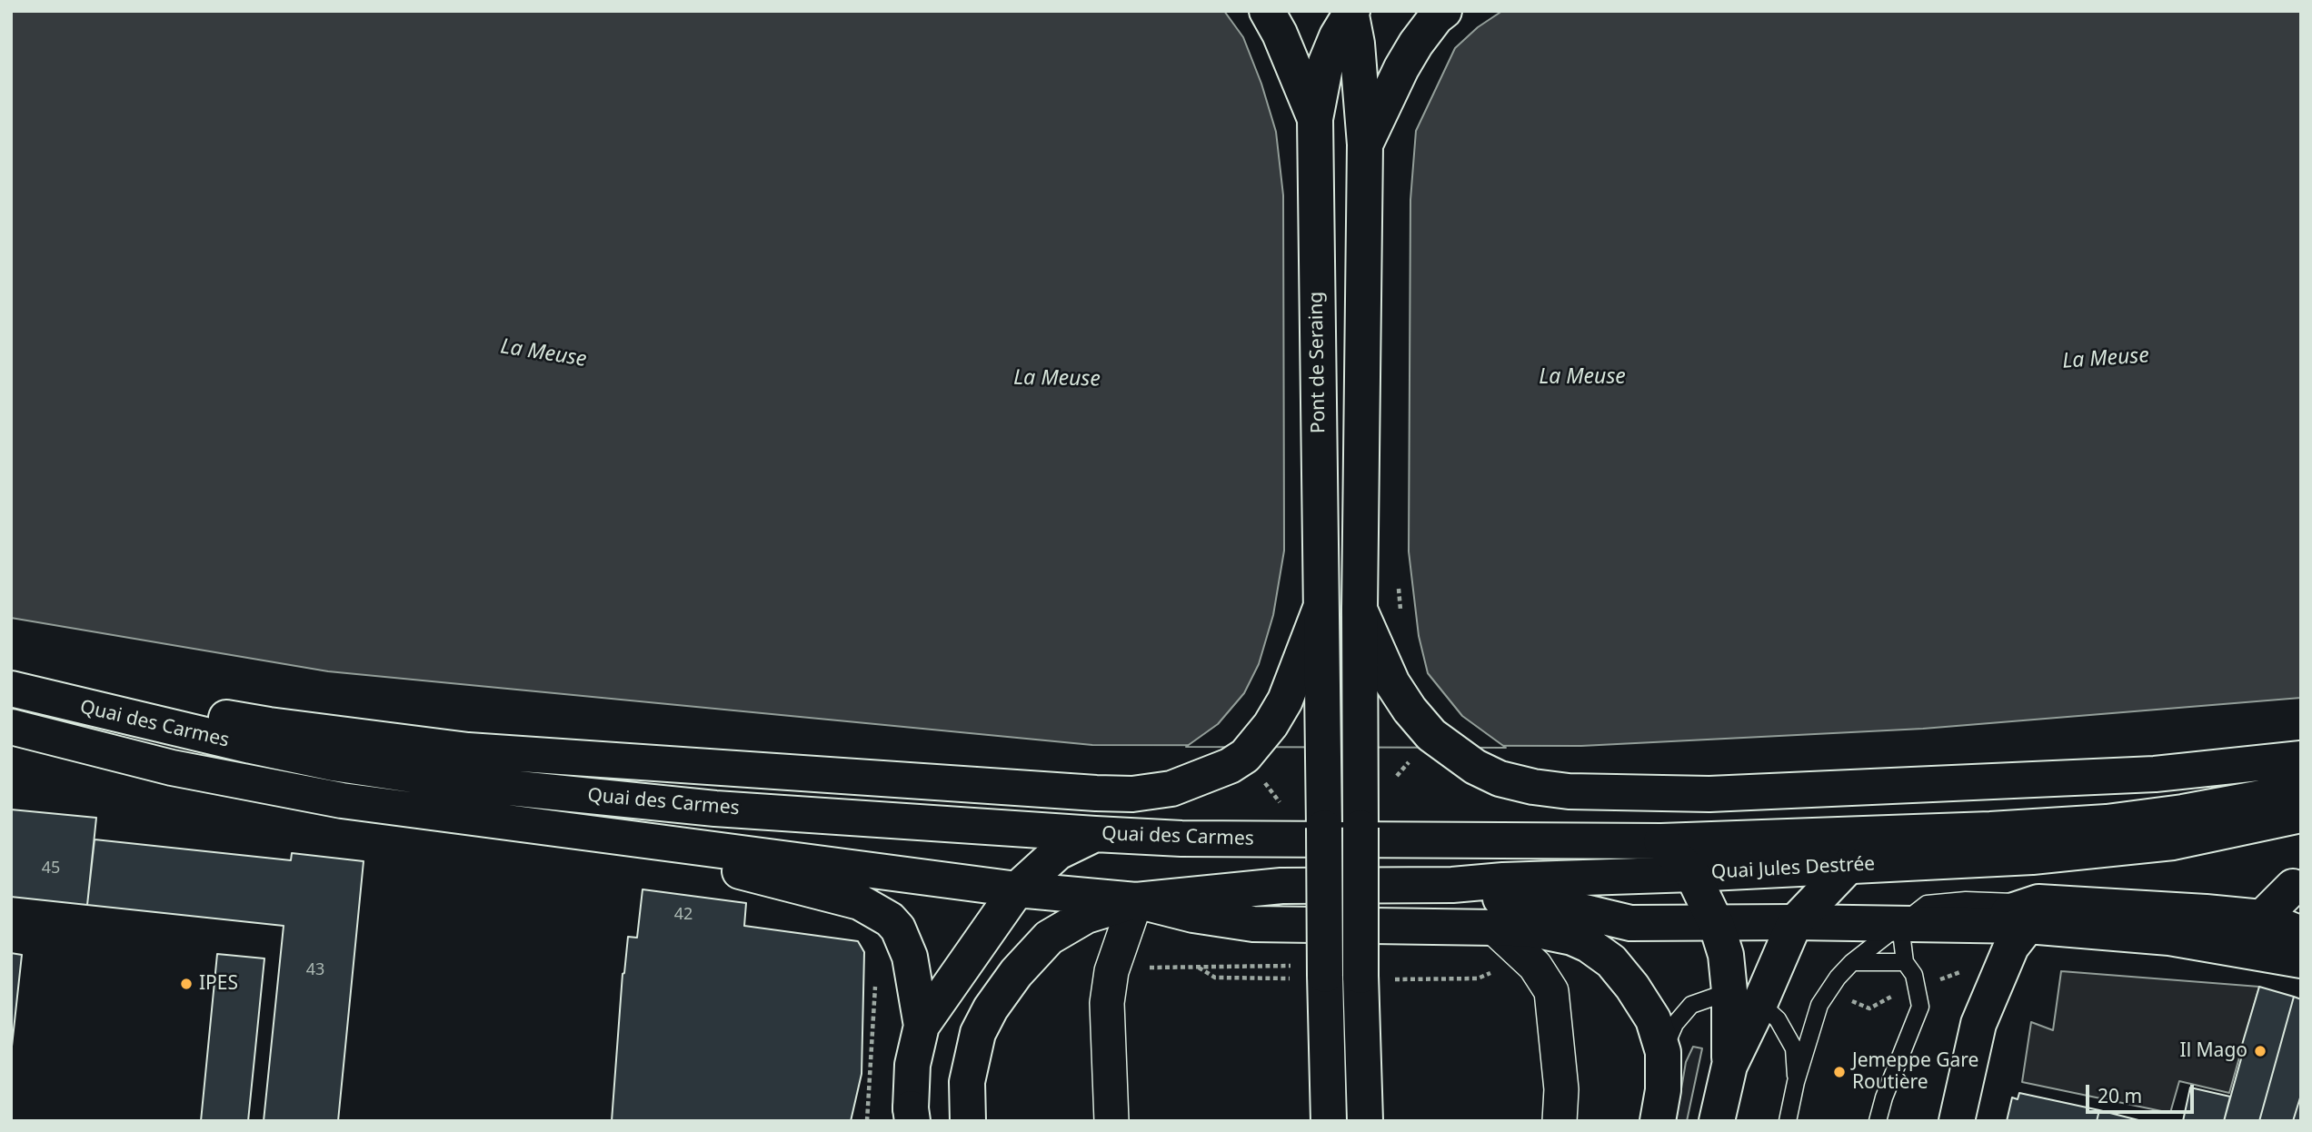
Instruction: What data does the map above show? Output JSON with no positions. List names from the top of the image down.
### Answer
{
  "streets": {
    "main road": ["Pont de Seraing", "Quai des Carmes", "Quai Jules Destrée"]
  },
  "crossings": [
    ["Pont de Seraing", "Quai des Carmes"],
    ["Pont de Seraing", "Quai Jules Destrée"],
    ["Quai des Carmes", "Quai Jules Destrée"]
  ],
  "water": ["La Meuse"],
  "places": ["IPES", "Il Mago", "Jemeppe Gare Routière"],
  "house_numbers": ["45", "42", "43"],
  "scale_bar": "20 m"
}
